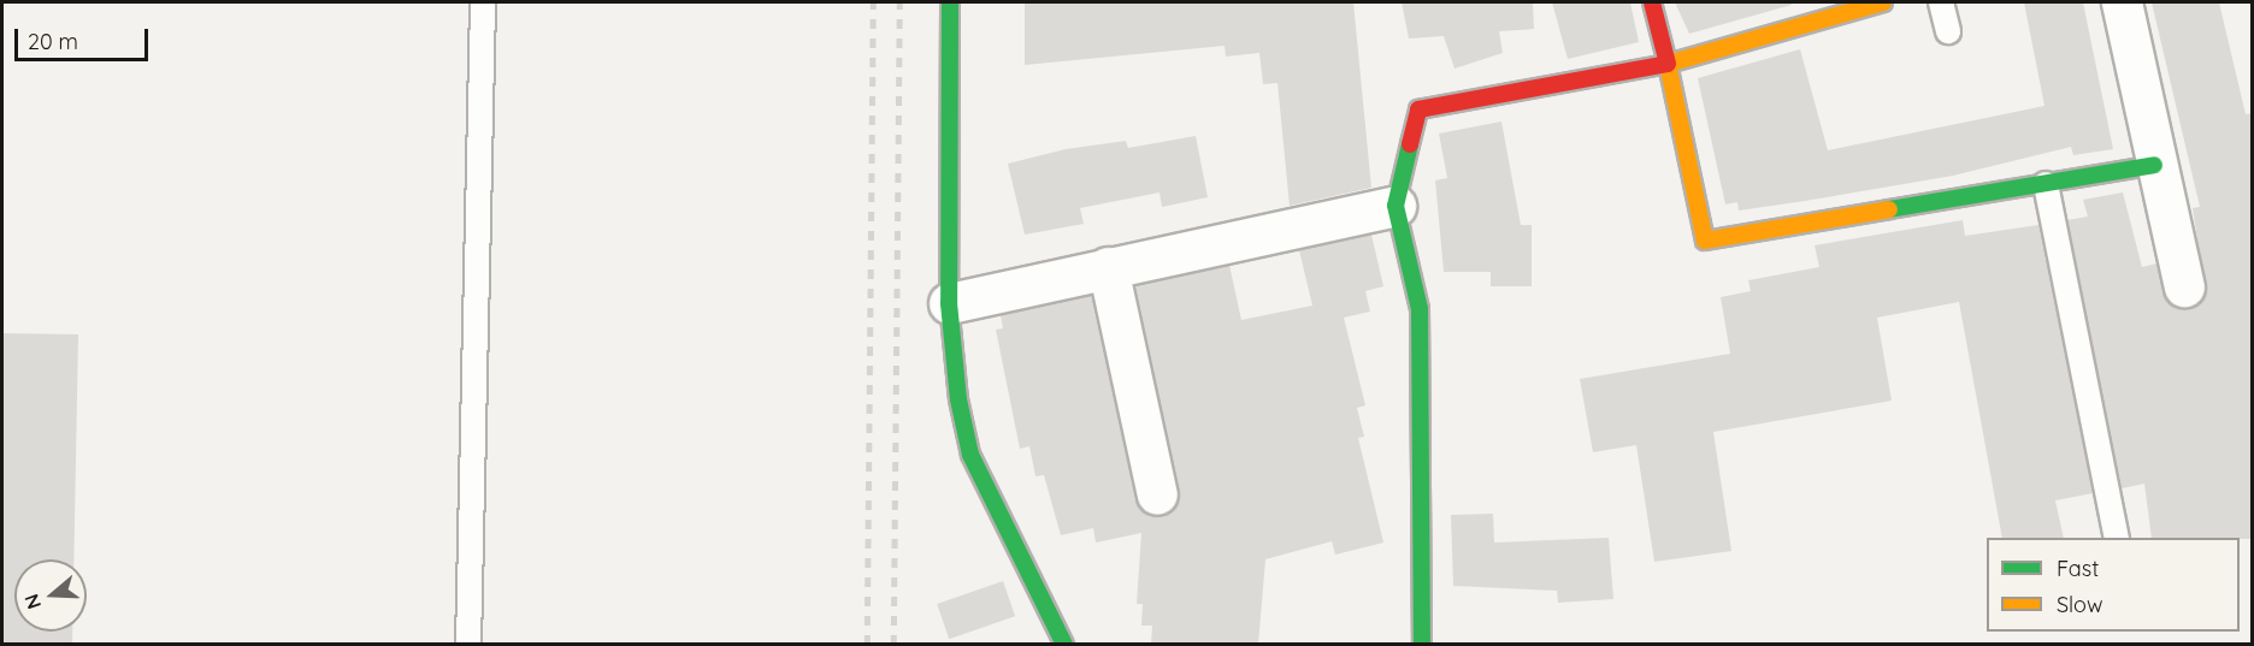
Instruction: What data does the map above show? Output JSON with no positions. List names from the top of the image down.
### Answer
{
  "legend": ["Fast", "Slow"],
  "scale_bar": "20 m",
  "north": "left"
}
